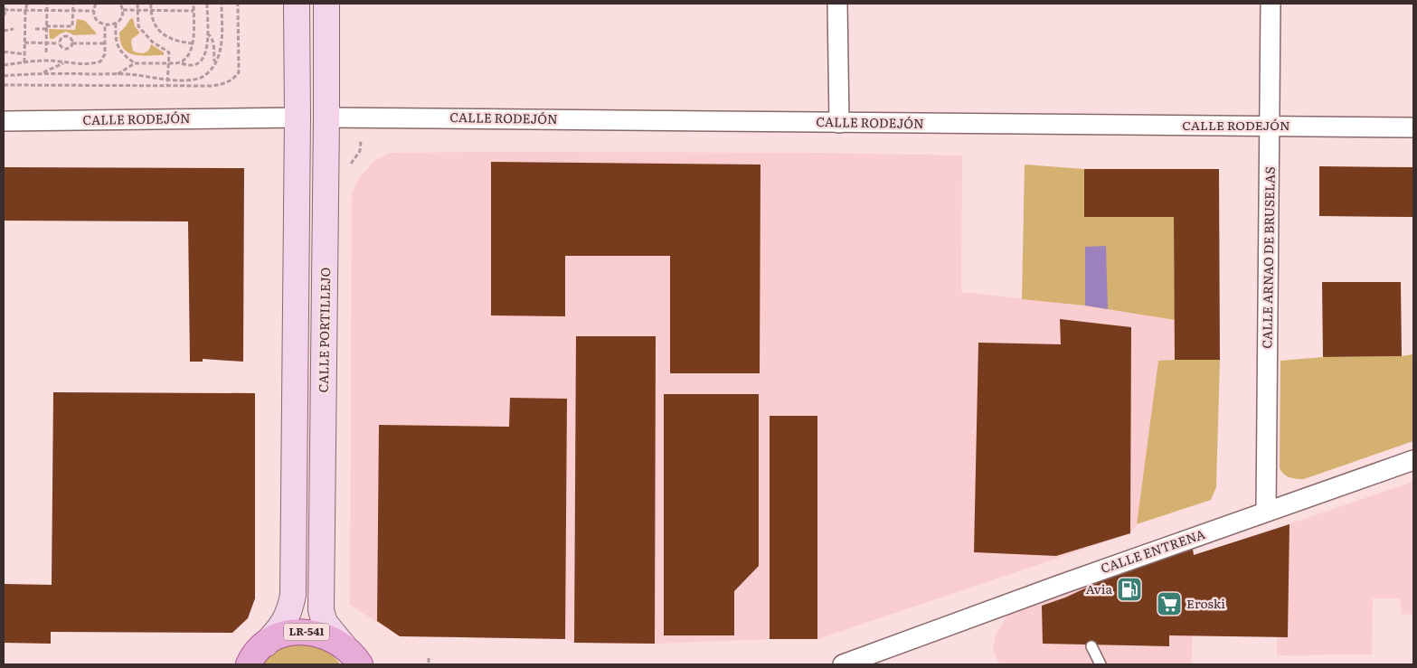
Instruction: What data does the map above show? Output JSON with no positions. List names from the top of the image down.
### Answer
{
  "streets": {
    "main road": ["CALLE PORTILLEJO", "LR-541"],
    "street": ["CALLE RODEJÓN", "CALLE ARNAO DE BRUSELAS", "CALLE ENTRENA"]
  },
  "crossings": [
    ["CALLE RODEJÓN", "CALLE ARNAO DE BRUSELAS"],
    ["CALLE RODEJÓN", "CALLE PORTILLEJO"],
    ["CALLE ARNAO DE BRUSELAS", "CALLE ENTRENA"],
    ["CALLE PORTILLEJO", "LR-541"]
  ],
  "places": {
    "fuel station": ["Avia"],
    "supermarket": ["Eroski"]
  }
}
